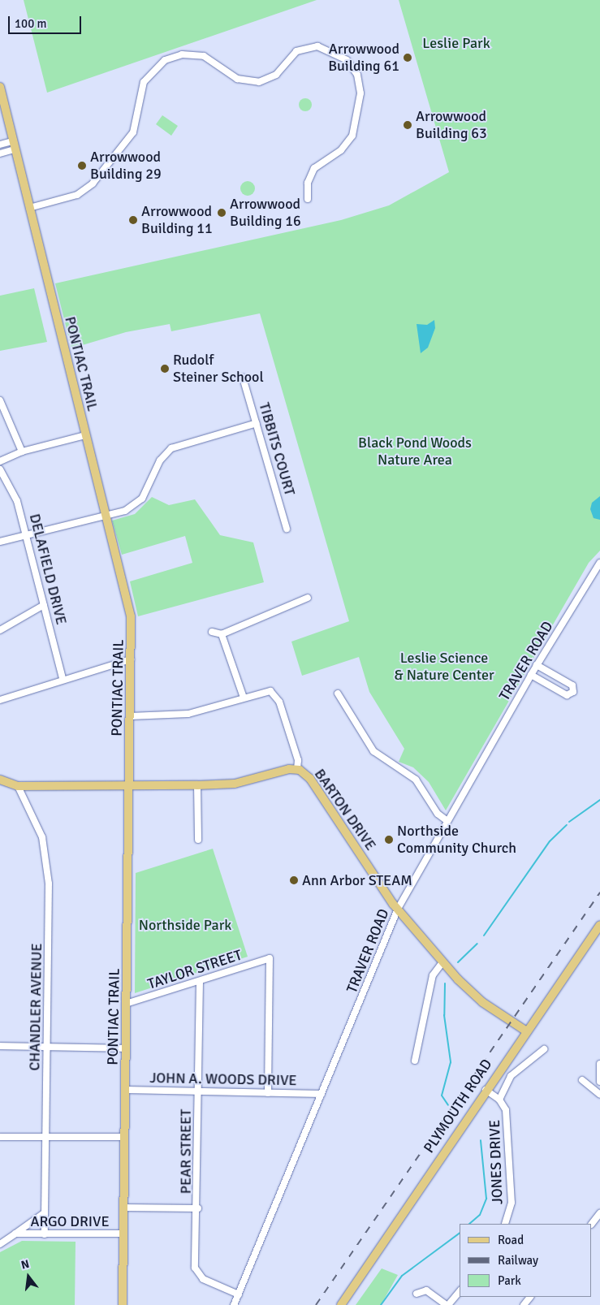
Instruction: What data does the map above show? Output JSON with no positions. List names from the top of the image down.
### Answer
{
  "streets": {
    "main road": ["PONTIAC TRAIL", "BARTON DRIVE", "PLYMOUTH ROAD"],
    "street": [
      "TIBBITS COURT",
      "DELAFIELD DRIVE",
      "TRAVER ROAD",
      "TAYLOR STREET",
      "CHANDLER AVENUE",
      "JOHN A. WOODS DRIVE",
      "PEAR STREET",
      "JONES DRIVE",
      "ARGO DRIVE"
    ]
  },
  "crossings": [
    ["PONTIAC TRAIL", "BARTON DRIVE"],
    ["PONTIAC TRAIL", "TAYLOR STREET"],
    ["PONTIAC TRAIL", "JOHN A. WOODS DRIVE"],
    ["PONTIAC TRAIL", "ARGO DRIVE"],
    ["TRAVER ROAD", "BARTON DRIVE"],
    ["TRAVER ROAD", "JOHN A. WOODS DRIVE"],
    ["TRAVER ROAD", "PEAR STREET"],
    ["BARTON DRIVE", "CHANDLER AVENUE"],
    ["BARTON DRIVE", "PLYMOUTH ROAD"],
    ["TAYLOR STREET", "JOHN A. WOODS DRIVE"],
    ["TAYLOR STREET", "PEAR STREET"],
    ["CHANDLER AVENUE", "ARGO DRIVE"],
    ["JOHN A. WOODS DRIVE", "PEAR STREET"],
    ["PLYMOUTH ROAD", "JONES DRIVE"]
  ],
  "parks": [
    "Leslie Park",
    "Black Pond Woods Nature Area",
    "Leslie Science & Nature Center",
    "Northside Park"
  ],
  "places": [
    "Arrowwood Building 61",
    "Arrowwood Building 63",
    "Arrowwood Building 29",
    "Arrowwood Building 16",
    "Arrowwood Building 11",
    "Rudolf Steiner School",
    "Northside Community Church",
    "Ann Arbor STEAM"
  ],
  "legend": ["Road", "Railway", "Park"],
  "scale_bar": "100 m",
  "north": "top"
}
